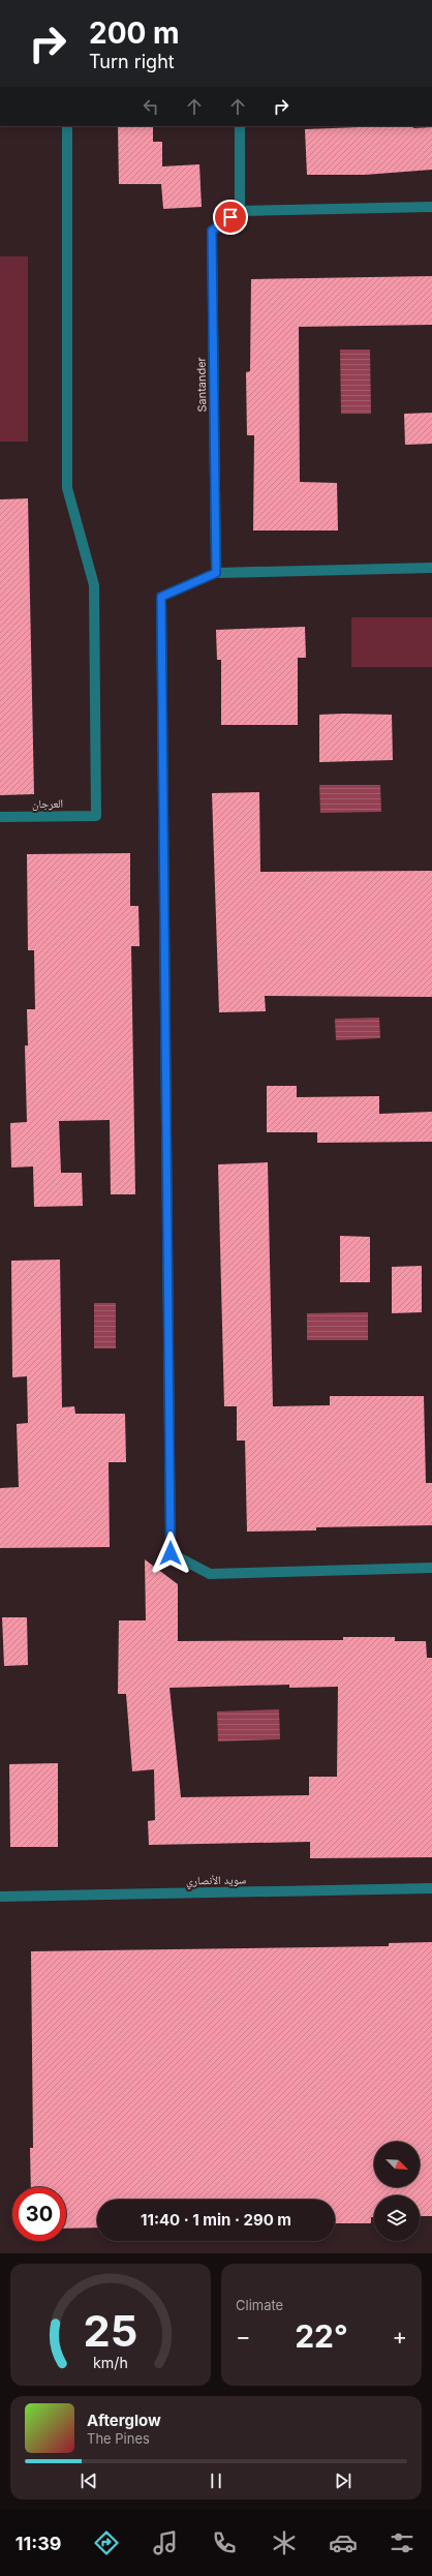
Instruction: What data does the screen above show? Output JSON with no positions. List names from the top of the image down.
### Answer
{
  "streets": {
    "street": ["Santander", "العرجان", "سويد الأنصاري"]
  },
  "north": "bottom right",
  "page": {
    "turn": ["200 m", "Turn right"],
    "limit": "30",
    "trip": "11:40 · 1 min · 290 m",
    "tile": "Climate",
    "heat": ["−", "22°", "+"],
    "song": ["Afterglow", "The Pines"],
    "tabs": "11:39",
    "gauge": ["25", "km/h"]
  }
}
